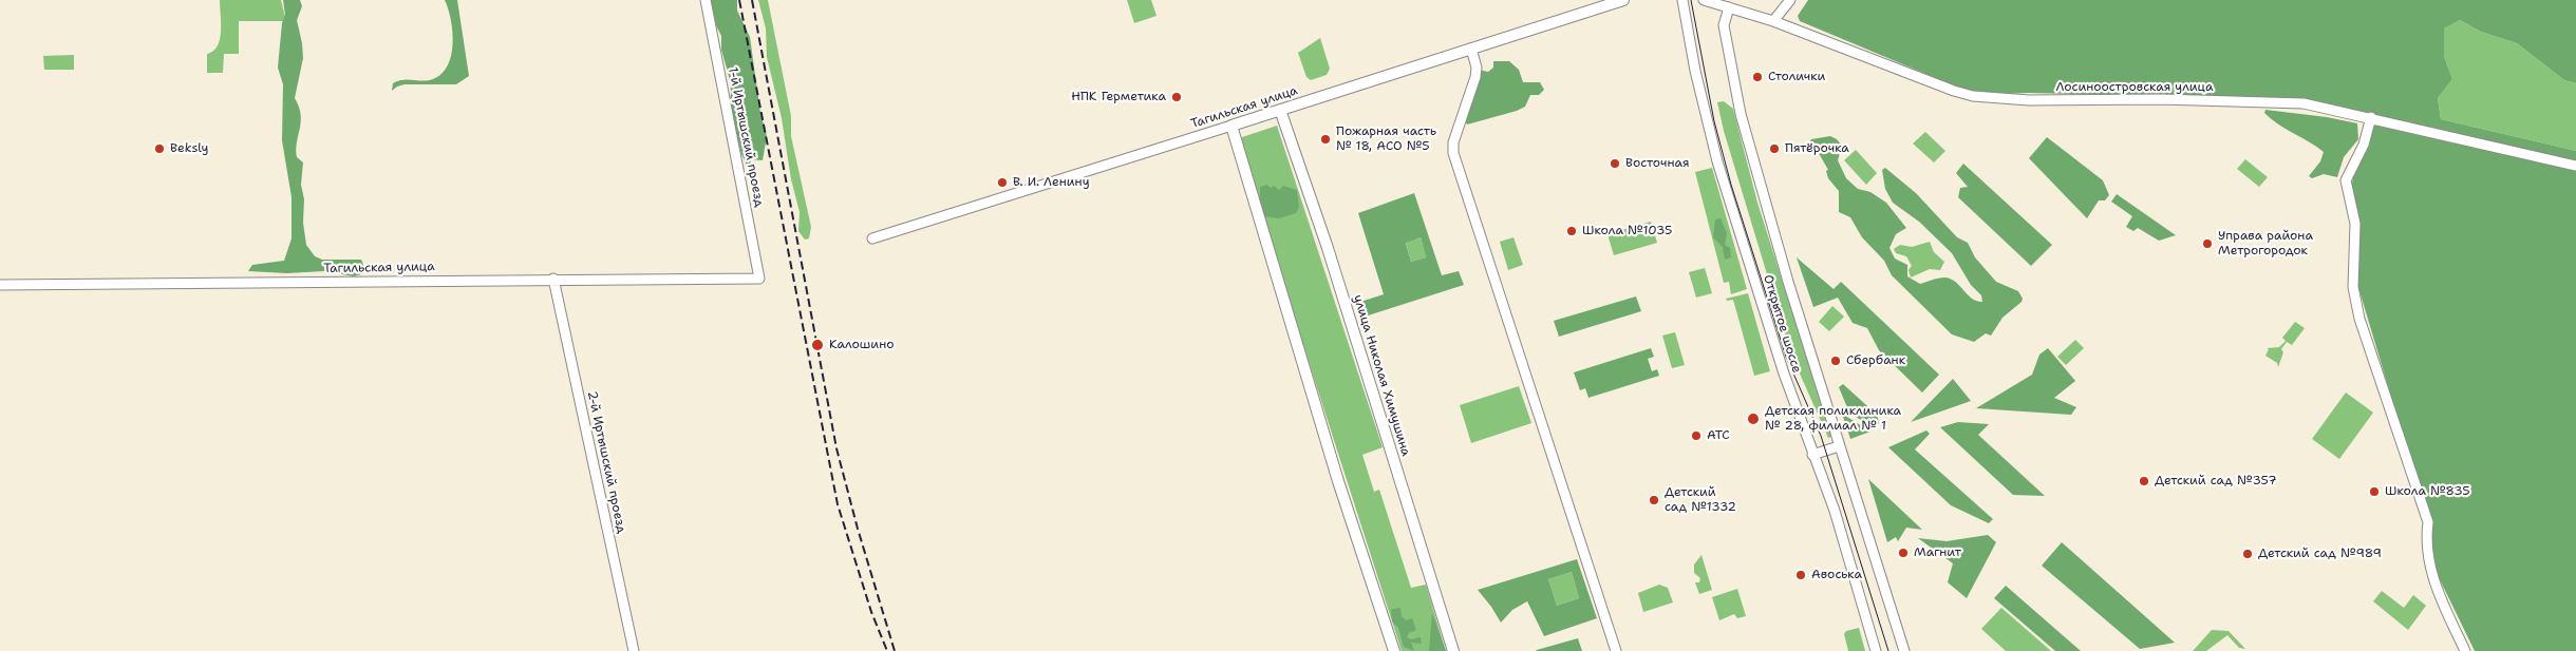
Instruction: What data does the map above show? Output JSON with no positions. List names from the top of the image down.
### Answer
{
  "streets": {
    "main road": ["Тагильская улица", "улица Николая Химушина"],
    "street": [
      "Лосиноостровская улица",
      "1-й Иртышский проезд",
      "Открытое шоссе",
      "2-й Иртышский проезд"
    ]
  },
  "crossings": [
    ["Тагильская улица", "1-й Иртышский проезд"],
    ["Тагильская улица", "улица Николая Химушина"],
    ["Тагильская улица", "2-й Иртышский проезд"]
  ],
  "places": [
    "Столички",
    "НПК Герметика",
    "Пожарная часть № 18, АСО №5",
    "Beksly",
    "Пятёрочка",
    "Восточная",
    "В. И. Ленину",
    "Школа №1035",
    "Управа района Метрогородок",
    "Калошино",
    "Сбербанк",
    "Детская поликлиника № 28, филиал № 1",
    "АТС",
    "Детский сад №357",
    "Школа №835",
    "Детский сад №1332",
    "Магнит",
    "Детский сад №989",
    "Авоська"
  ]
}
